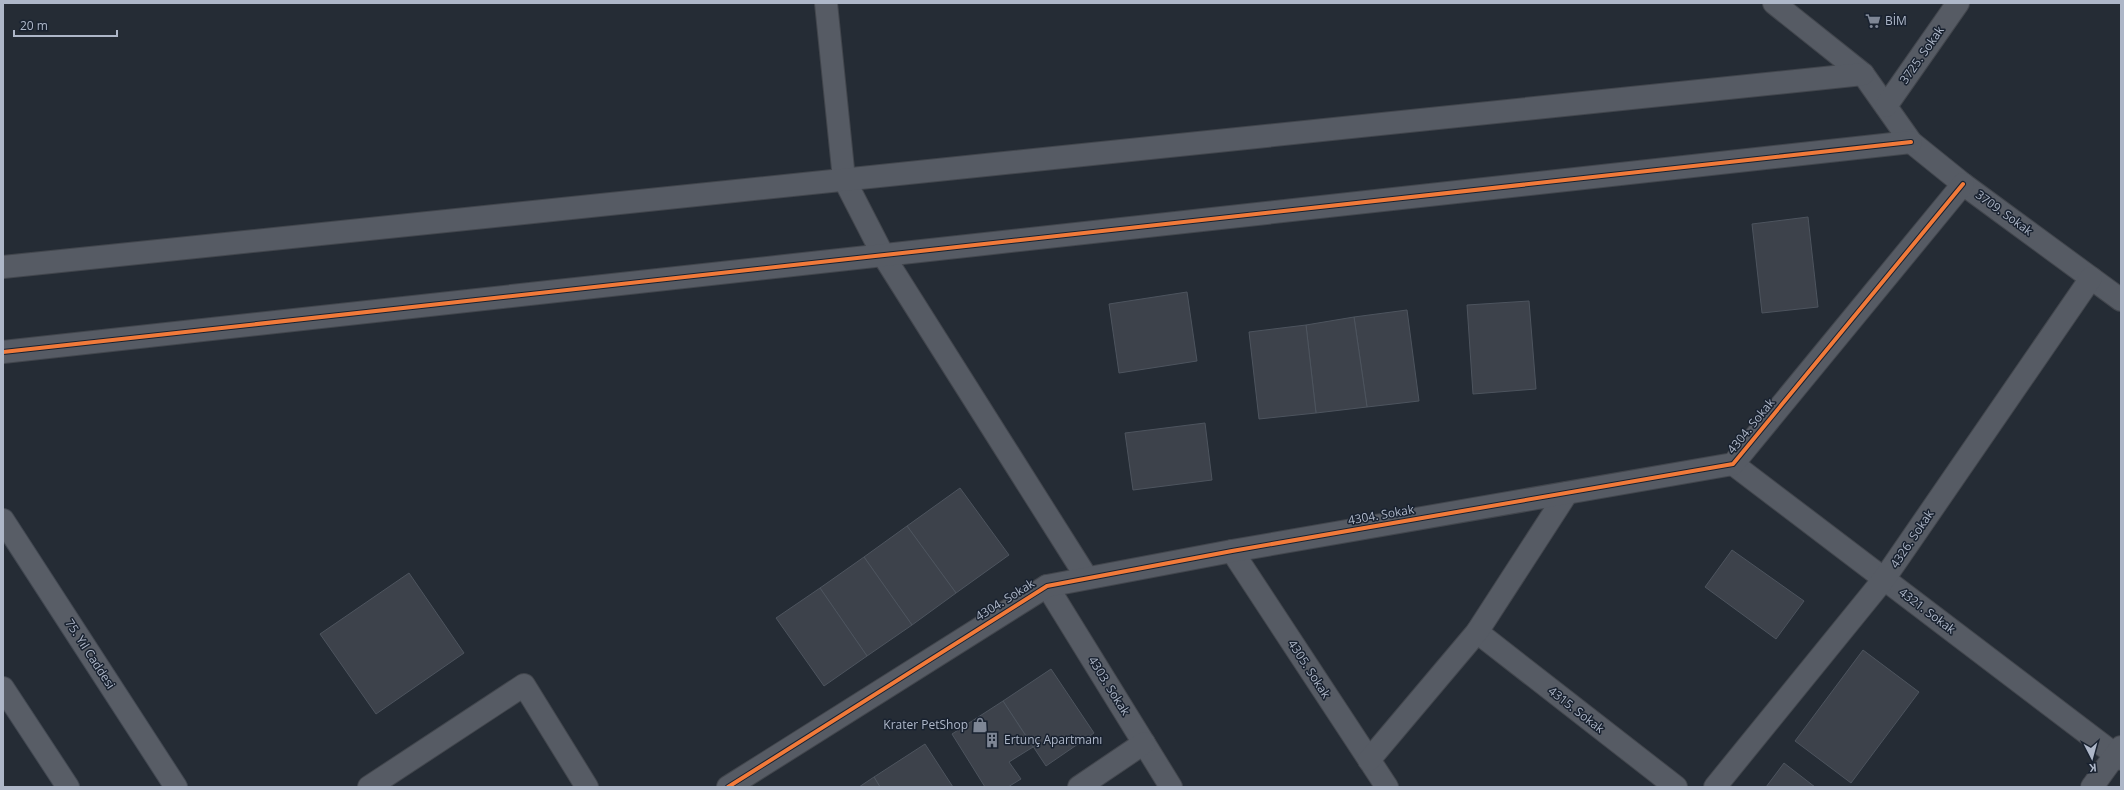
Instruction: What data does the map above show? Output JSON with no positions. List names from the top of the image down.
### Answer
{
  "streets": {
    "main road": ["75. Yıl Caddesi"],
    "street": [
      "3725. Sokak",
      "3709. Sokak",
      "4304. Sokak",
      "4326. Sokak",
      "4321. Sokak",
      "4305. Sokak",
      "4303. Sokak",
      "4315. Sokak"
    ]
  },
  "crossings": [
    ["3725. Sokak", "3709. Sokak"],
    ["3709. Sokak", "4304. Sokak"],
    ["3709. Sokak", "4326. Sokak"],
    ["4304. Sokak", "4321. Sokak"],
    ["4304. Sokak", "4305. Sokak"],
    ["4304. Sokak", "4303. Sokak"],
    ["4326. Sokak", "4321. Sokak"]
  ],
  "places": {
    "supermarket": ["BİM"],
    "shop": ["Krater PetShop"],
    "building": ["Ertunç Apartmanı"]
  },
  "scale_bar": "20 m",
  "north": "bottom"
}
